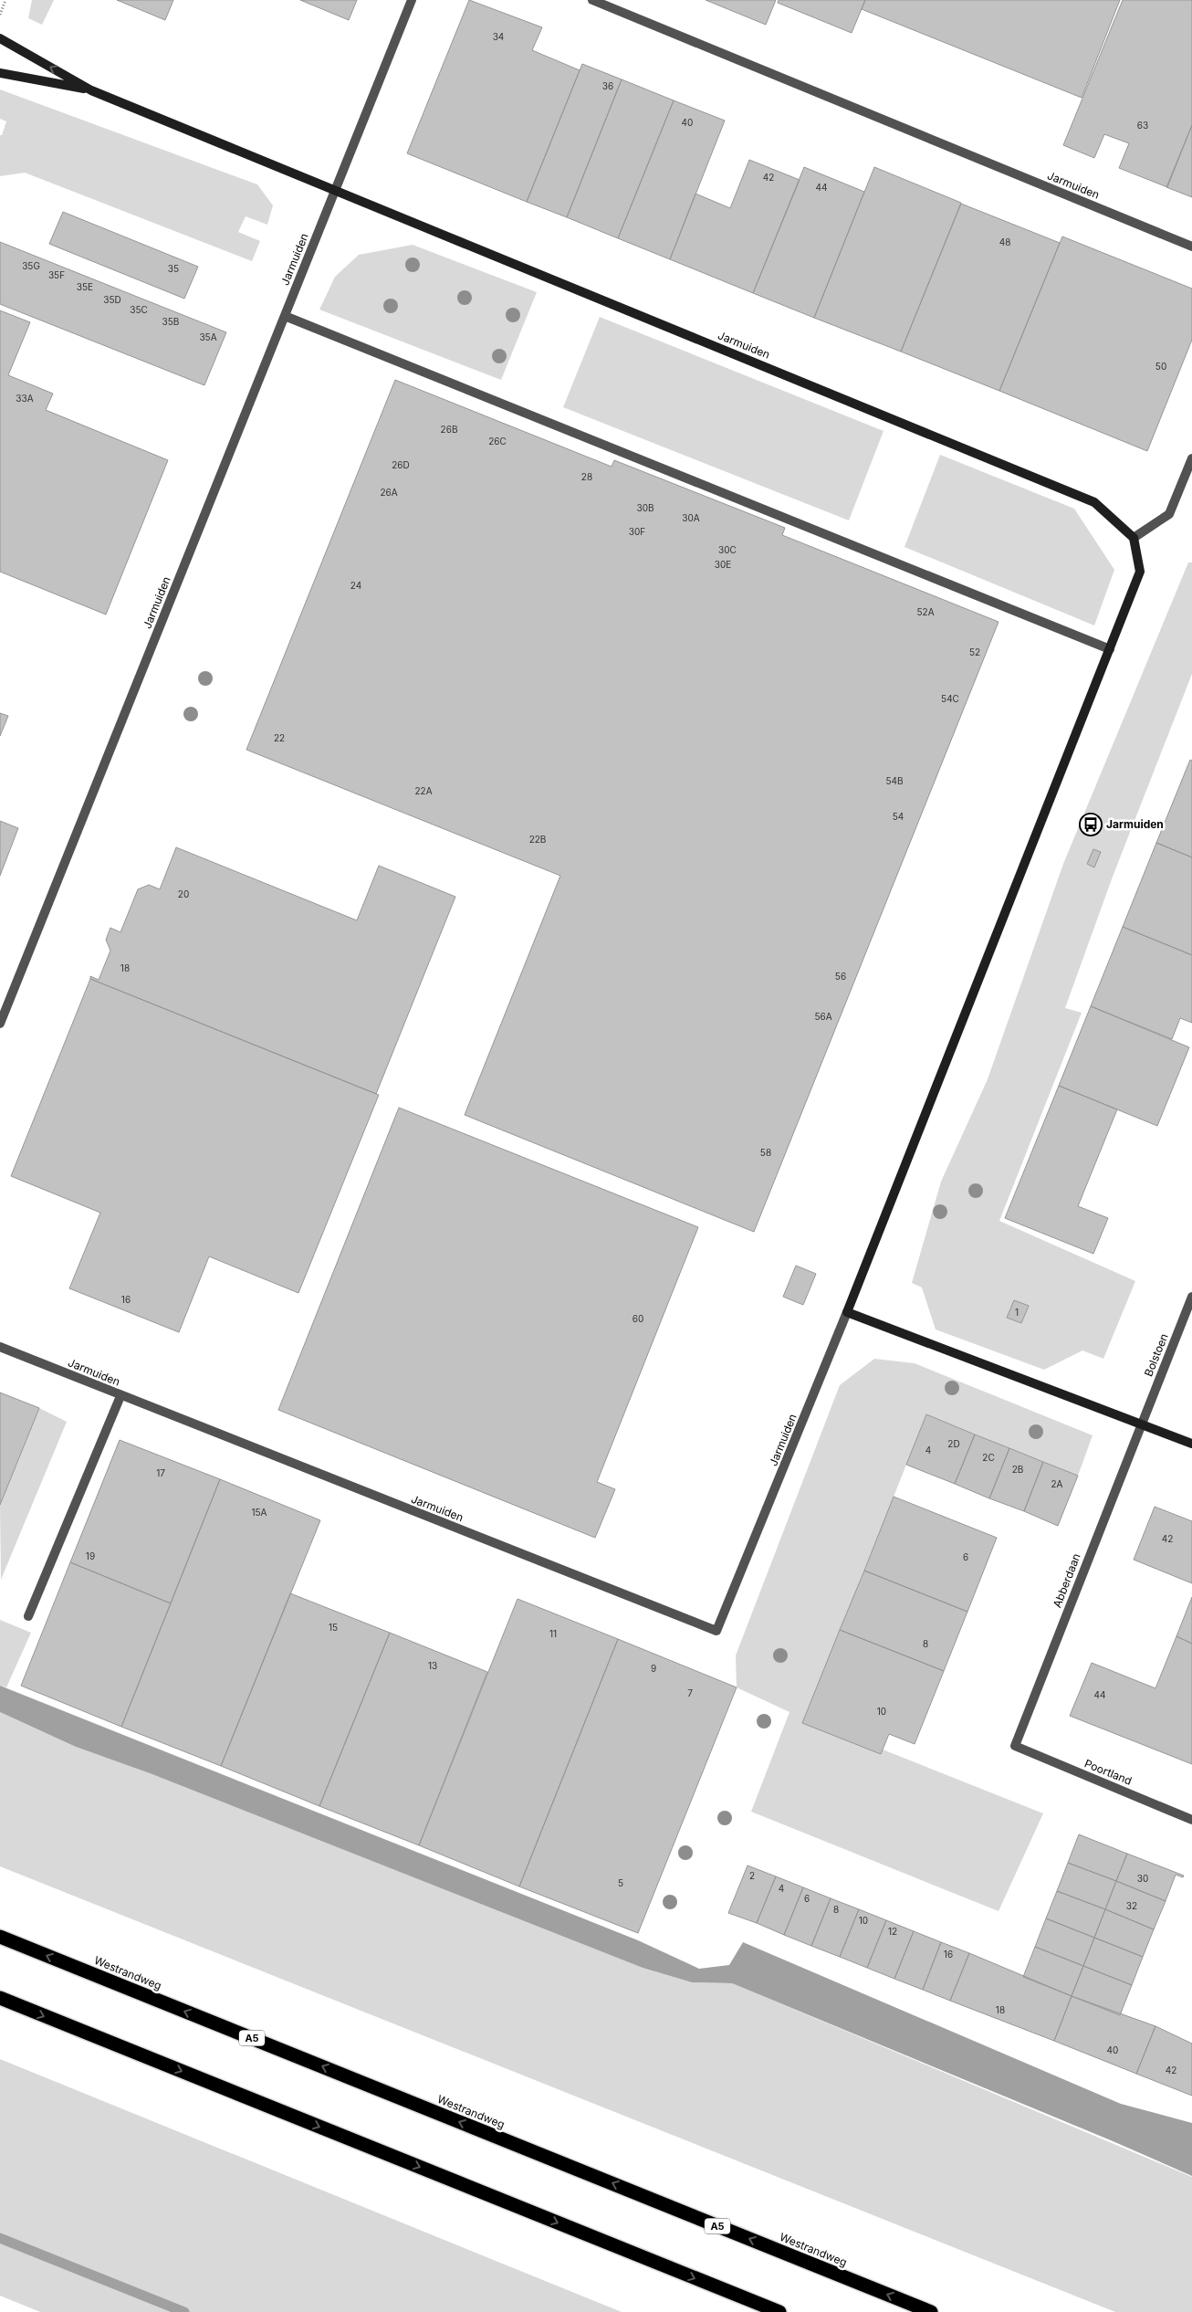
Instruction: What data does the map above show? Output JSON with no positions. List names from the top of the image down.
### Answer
{
  "streets": {
    "highway": ["Westrandweg", "A5"],
    "main road": ["Jarmuiden"],
    "street": ["Bolstoen", "Abberdaan", "Poortland"]
  },
  "crossings": [
    ["Bolstoen", "Abberdaan"],
    ["Abberdaan", "Poortland"]
  ],
  "places": {
    "bus stop": ["Jarmuiden"]
  },
  "house_numbers": [
    "34",
    "36",
    "40",
    "63",
    "42",
    "44",
    "48",
    "35G",
    "35",
    "35F",
    "35E",
    "35D",
    "35C",
    "35B",
    "35A",
    "50",
    "33A",
    "26B",
    "26C",
    "26D",
    "28",
    "26A",
    "30B",
    "30A",
    "30F",
    "30C",
    "30E",
    "24",
    "52A",
    "52",
    "54C",
    "22",
    "54B",
    "22A",
    "54",
    "22B",
    "20",
    "18",
    "56",
    "56A",
    "58",
    "16",
    "1",
    "60",
    "2D",
    "4",
    "2C",
    "2B",
    "17",
    "2A",
    "15A",
    "42",
    "19",
    "6",
    "15",
    "11",
    "8",
    "13",
    "9",
    "7",
    "44",
    "10",
    "2",
    "30",
    "5",
    "4",
    "6",
    "32",
    "8",
    "10",
    "12",
    "16",
    "18",
    "40",
    "42"
  ]
}
